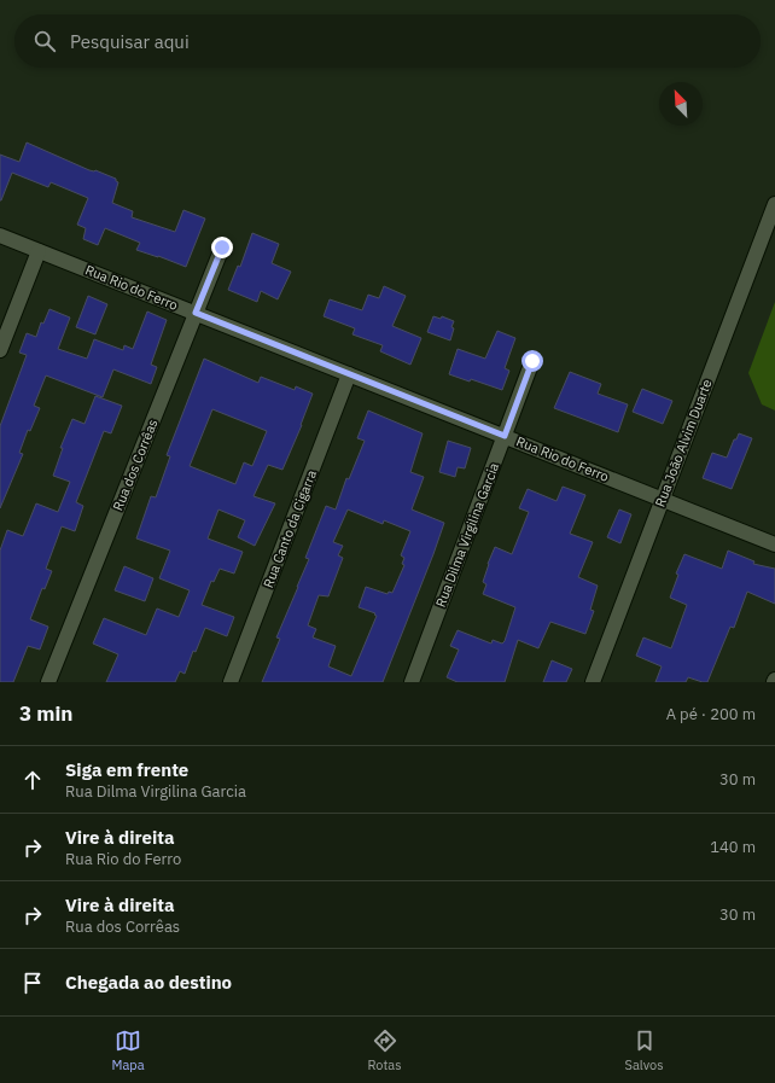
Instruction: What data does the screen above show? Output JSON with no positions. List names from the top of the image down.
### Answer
{
  "streets": {
    "street": [
      "Rua Rio do Ferro",
      "Rua João Alvim Duarte",
      "Rua dos Corrêas",
      "Rua Canto da Cigarra",
      "Rua Dilma Virgilina Garcia"
    ]
  },
  "crossings": [
    ["Rua Rio do Ferro", "Rua João Alvim Duarte"],
    ["Rua Rio do Ferro", "Rua dos Corrêas"],
    ["Rua Rio do Ferro", "Rua Canto da Cigarra"],
    ["Rua Rio do Ferro", "Rua Dilma Virgilina Garcia"]
  ],
  "north": "top left",
  "page": {
    "search": "Pesquisar aqui",
    "heading": ["3 min", "A pé · 200 m"],
    "list": [
      ["Siga em frente", "Rua Dilma Virgilina Garcia", "30 m"],
      ["Vire à direita", "Rua Rio do Ferro", "140 m"],
      ["Vire à direita", "Rua dos Corrêas", "30 m"],
      "Chegada ao destino"
    ],
    "nav": ["Mapa", "Rotas", "Salvos"]
  }
}
